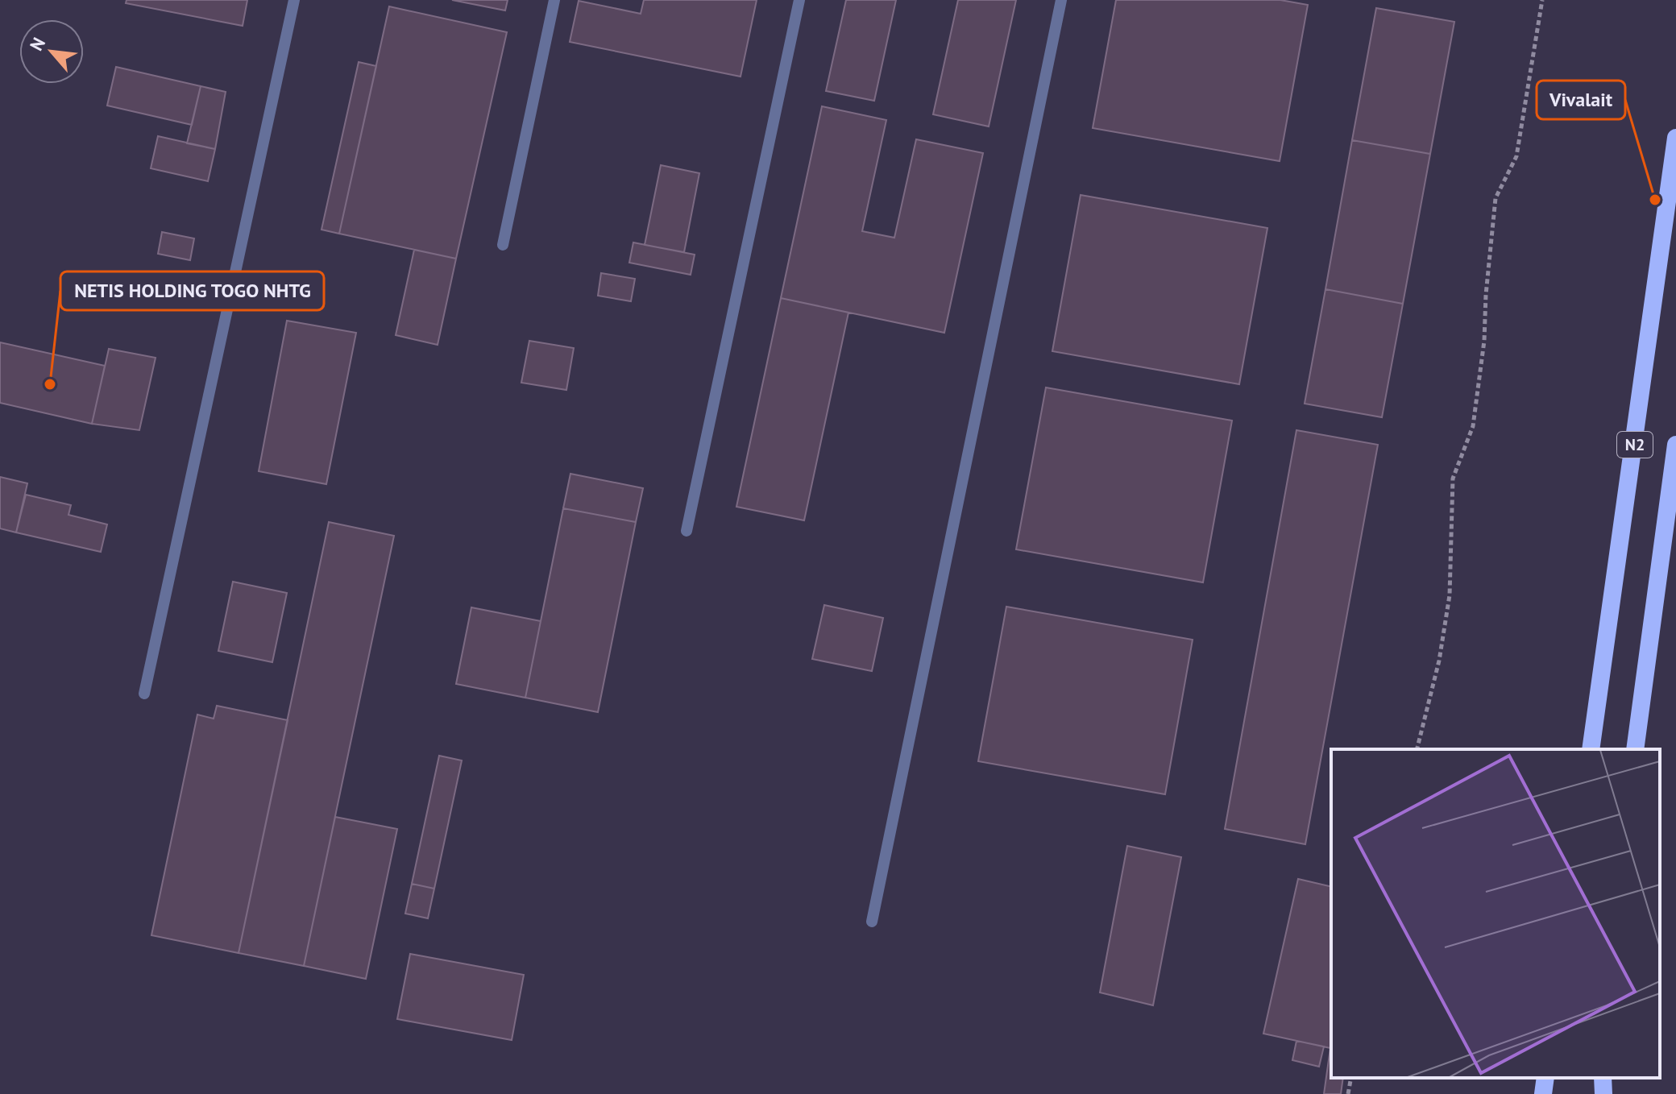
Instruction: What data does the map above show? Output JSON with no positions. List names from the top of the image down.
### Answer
{
  "streets": {
    "highway": ["N2"]
  },
  "places": ["Vivalait", "NETIS HOLDING TOGO NHTG"],
  "north": "top left"
}
